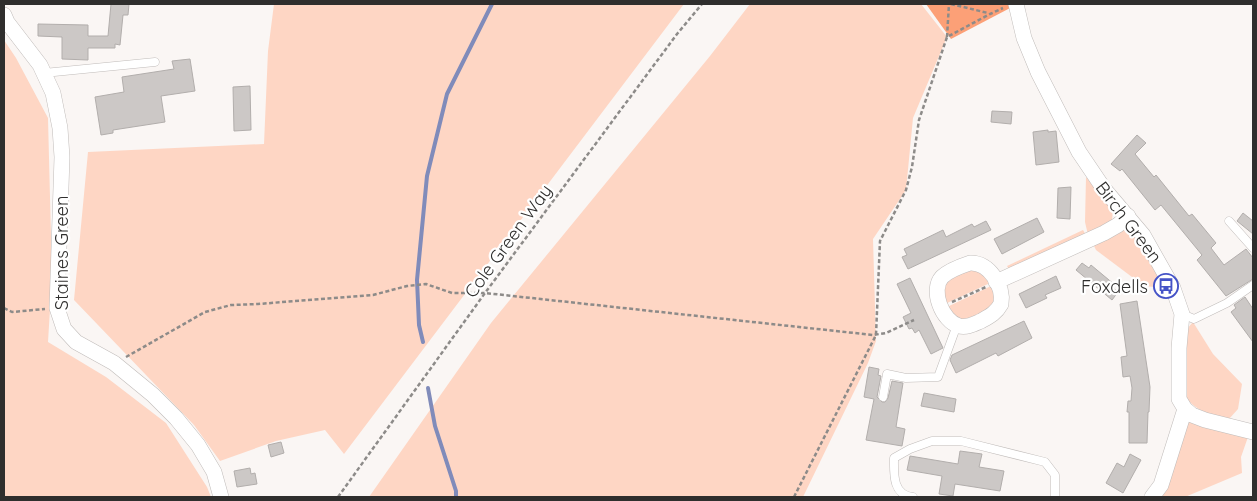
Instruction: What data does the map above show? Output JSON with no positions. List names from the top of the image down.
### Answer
{
  "streets": {
    "street": ["Birch Green", "Staines Green"],
    "path": ["Cole Green Way"]
  },
  "places": {
    "bus stop": ["Foxdells"]
  }
}
